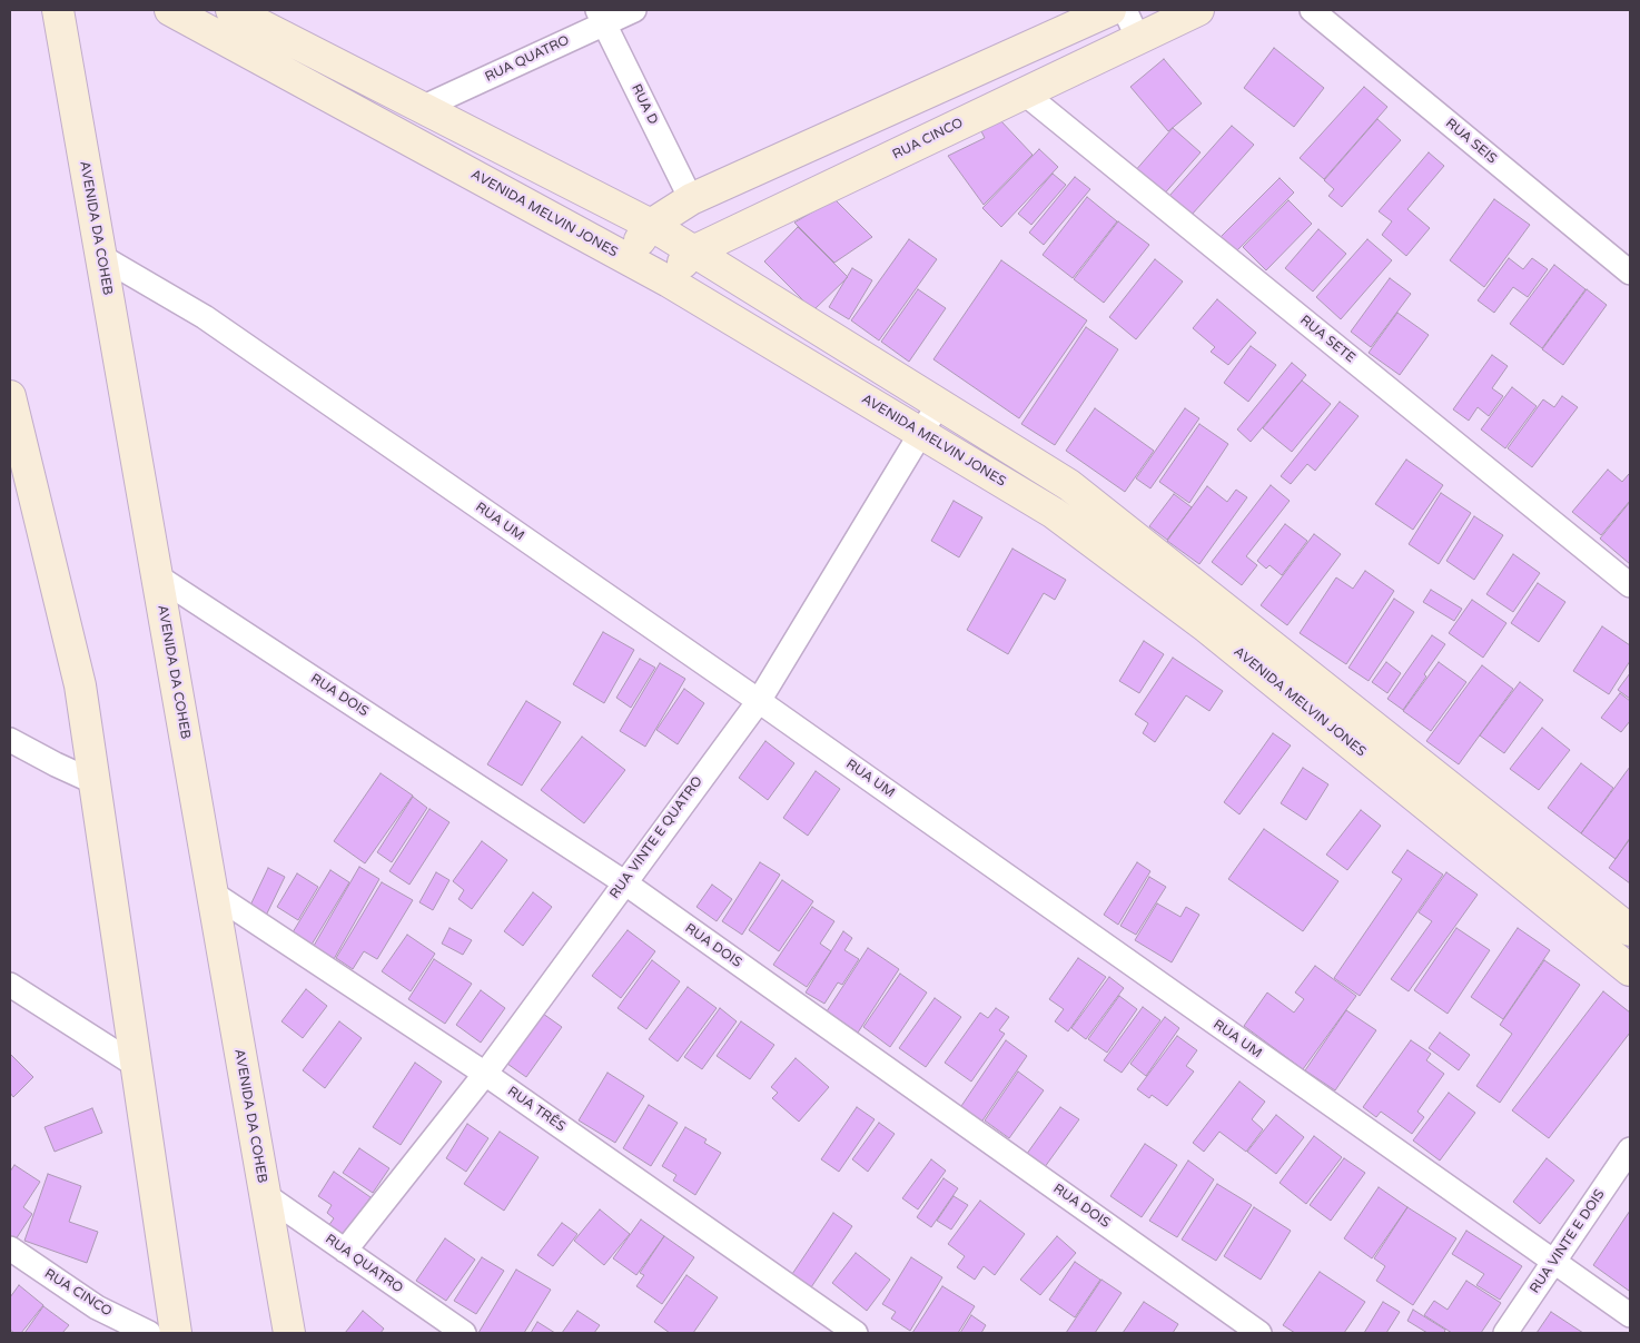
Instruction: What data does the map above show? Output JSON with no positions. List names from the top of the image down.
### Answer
{
  "streets": {
    "main road": ["RUA CINCO", "AVENIDA MELVIN JONES", "AVENIDA DA COHEB"],
    "street": [
      "RUA QUATRO",
      "RUA D",
      "RUA SEIS",
      "RUA SETE",
      "RUA UM",
      "RUA DOIS",
      "RUA VINTE E QUATRO",
      "RUA TRÊS",
      "RUA VINTE E DOIS"
    ]
  },
  "crossings": [
    ["RUA QUATRO", "RUA D"],
    ["RUA QUATRO", "AVENIDA MELVIN JONES"],
    ["RUA QUATRO", "AVENIDA DA COHEB"],
    ["RUA QUATRO", "RUA VINTE E QUATRO"],
    ["RUA CINCO", "AVENIDA MELVIN JONES"],
    ["RUA CINCO", "RUA SETE"],
    ["AVENIDA MELVIN JONES", "RUA VINTE E QUATRO"],
    ["AVENIDA DA COHEB", "RUA UM"],
    ["AVENIDA DA COHEB", "RUA DOIS"],
    ["AVENIDA DA COHEB", "RUA TRÊS"],
    ["RUA UM", "RUA VINTE E QUATRO"],
    ["RUA UM", "RUA VINTE E DOIS"],
    ["RUA DOIS", "RUA VINTE E QUATRO"],
    ["RUA VINTE E QUATRO", "RUA TRÊS"]
  ]
}
